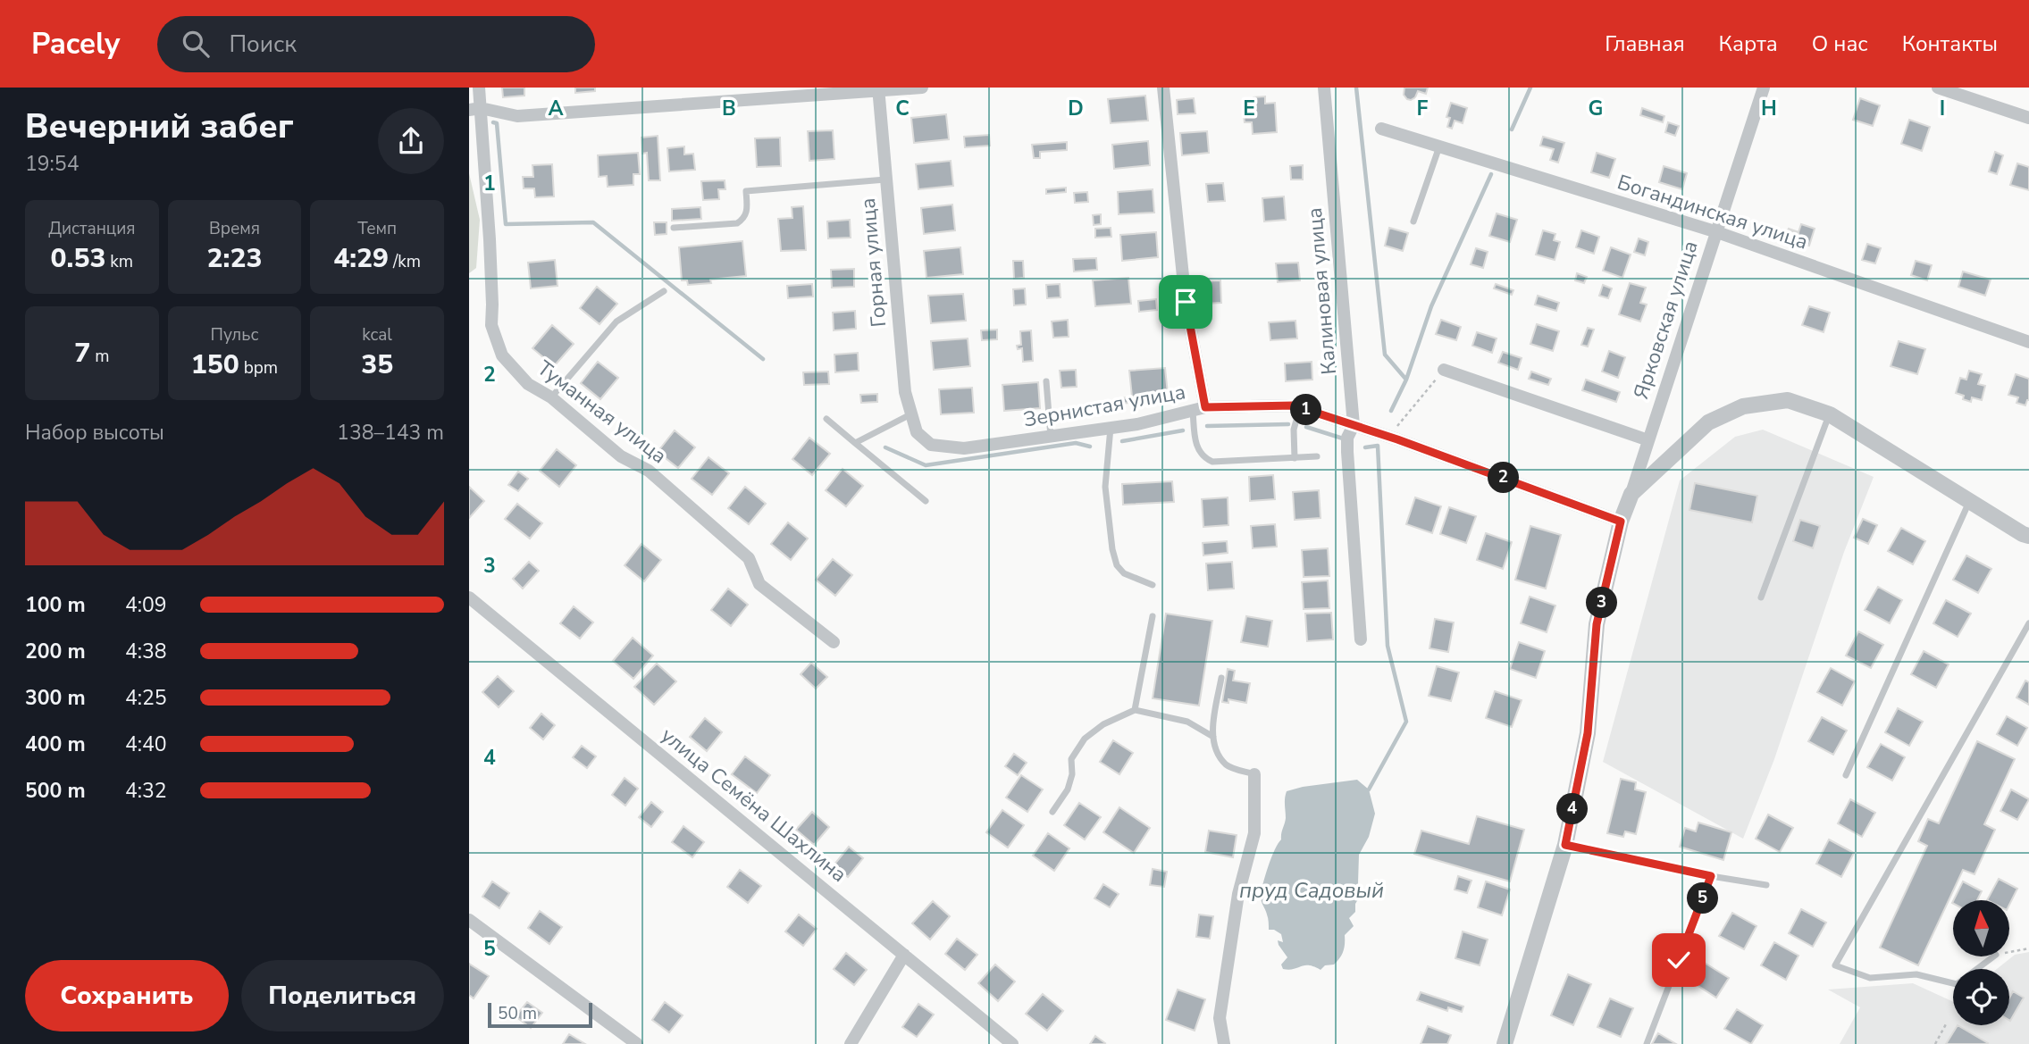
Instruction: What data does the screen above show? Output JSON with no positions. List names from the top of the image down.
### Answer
{
  "streets": {
    "street": [
      "Богандинская улица",
      "Горная улица",
      "Калиновая улица",
      "Ярковская улица",
      "Зернистая улица",
      "Туманная улица",
      "улица Семёна Шахлина"
    ]
  },
  "crossings": [
    ["Богандинская улица", "Ярковская улица"],
    ["Горная улица", "Зернистая улица"],
    ["Калиновая улица", "Зернистая улица"]
  ],
  "water": ["пруд Садовый"],
  "scale_bar": "50 m",
  "north": "top",
  "page": {
    "header": "Pacely",
    "search": "Поиск",
    "nav": [
      "Главная",
      "Карта",
      "О нас",
      "Контакты"
    ],
    "heading": ["Вечерний забег", "19:54"],
    "stats": [
      ["Дистанция", "0.53 km"],
      ["Время", "2:23"],
      ["Темп", "4:29 /km"],
      ["7 m"],
      ["Пульс", "150 bpm"],
      ["kcal", "35"]
    ],
    "pins": [
      "1",
      "2",
      "3",
      "4",
      "5"
    ],
    "chart": ["Набор высоты", "138–143 m"],
    "list": [
      {
        "name": "100 m",
        "note": "4:09"
      },
      {
        "name": "200 m",
        "note": "4:38"
      },
      {
        "name": "300 m",
        "note": "4:25"
      },
      {
        "name": "400 m",
        "note": "4:40"
      },
      {
        "name": "500 m",
        "note": "4:32"
      }
    ],
    "buttons": ["Сохранить", "Поделиться"],
    "scale": "50 m"
  },
  "grid": {
    "columns": [
      "A",
      "B",
      "C",
      "D",
      "E",
      "F",
      "G",
      "H",
      "I"
    ],
    "rows": [
      "1",
      "2",
      "3",
      "4",
      "5"
    ]
  }
}
